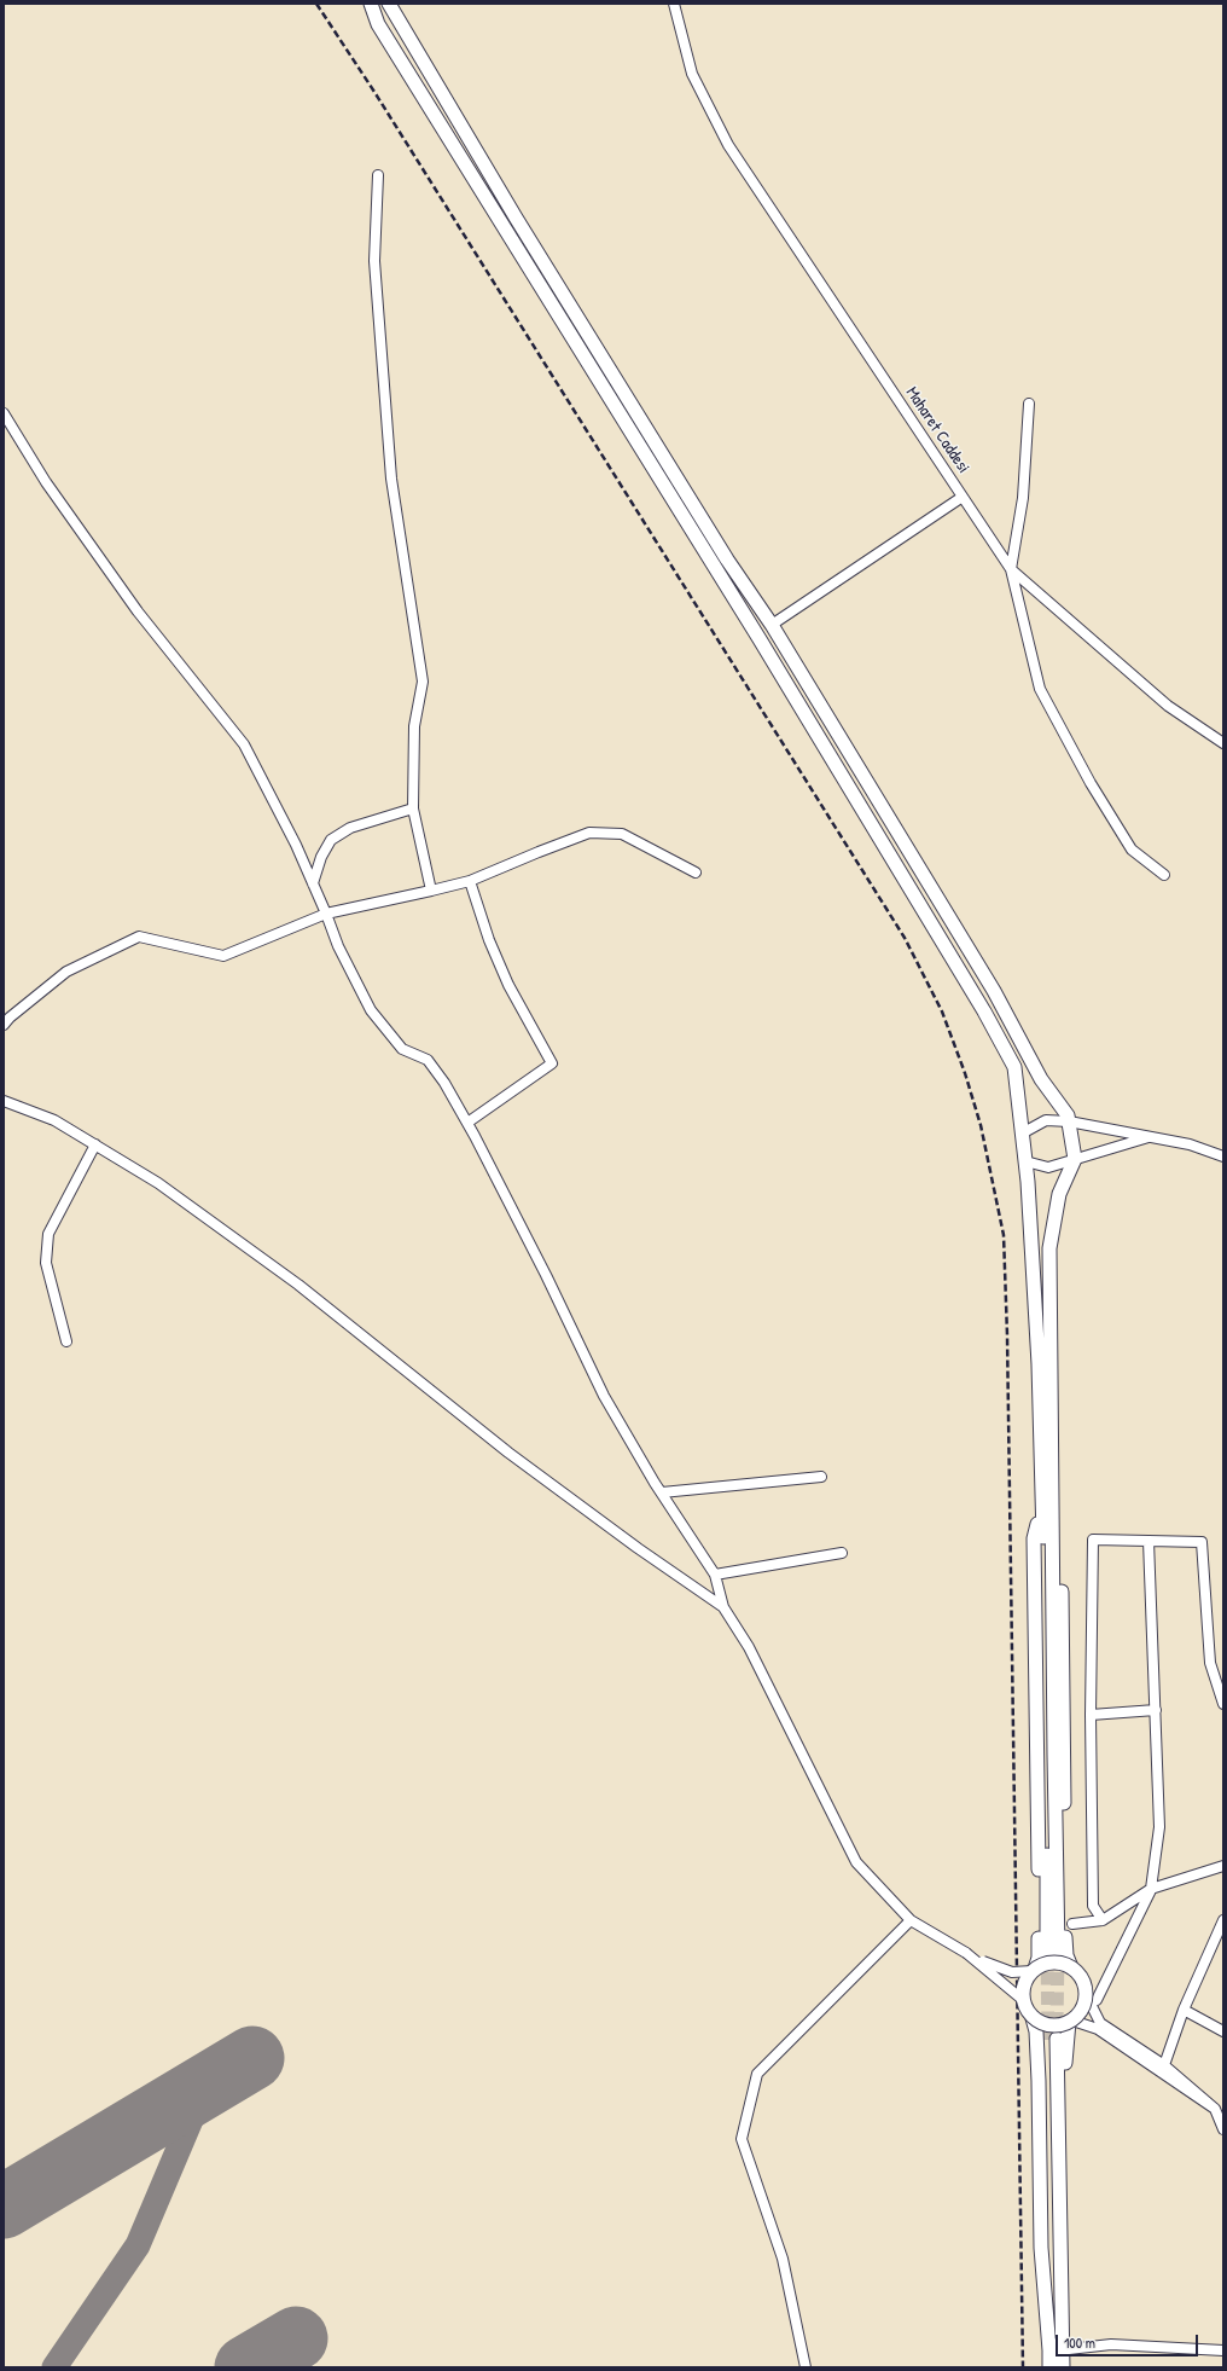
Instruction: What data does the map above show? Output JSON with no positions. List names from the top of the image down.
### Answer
{
  "streets": {
    "street": ["Maharet Caddesi"]
  },
  "scale_bar": "100 m"
}
